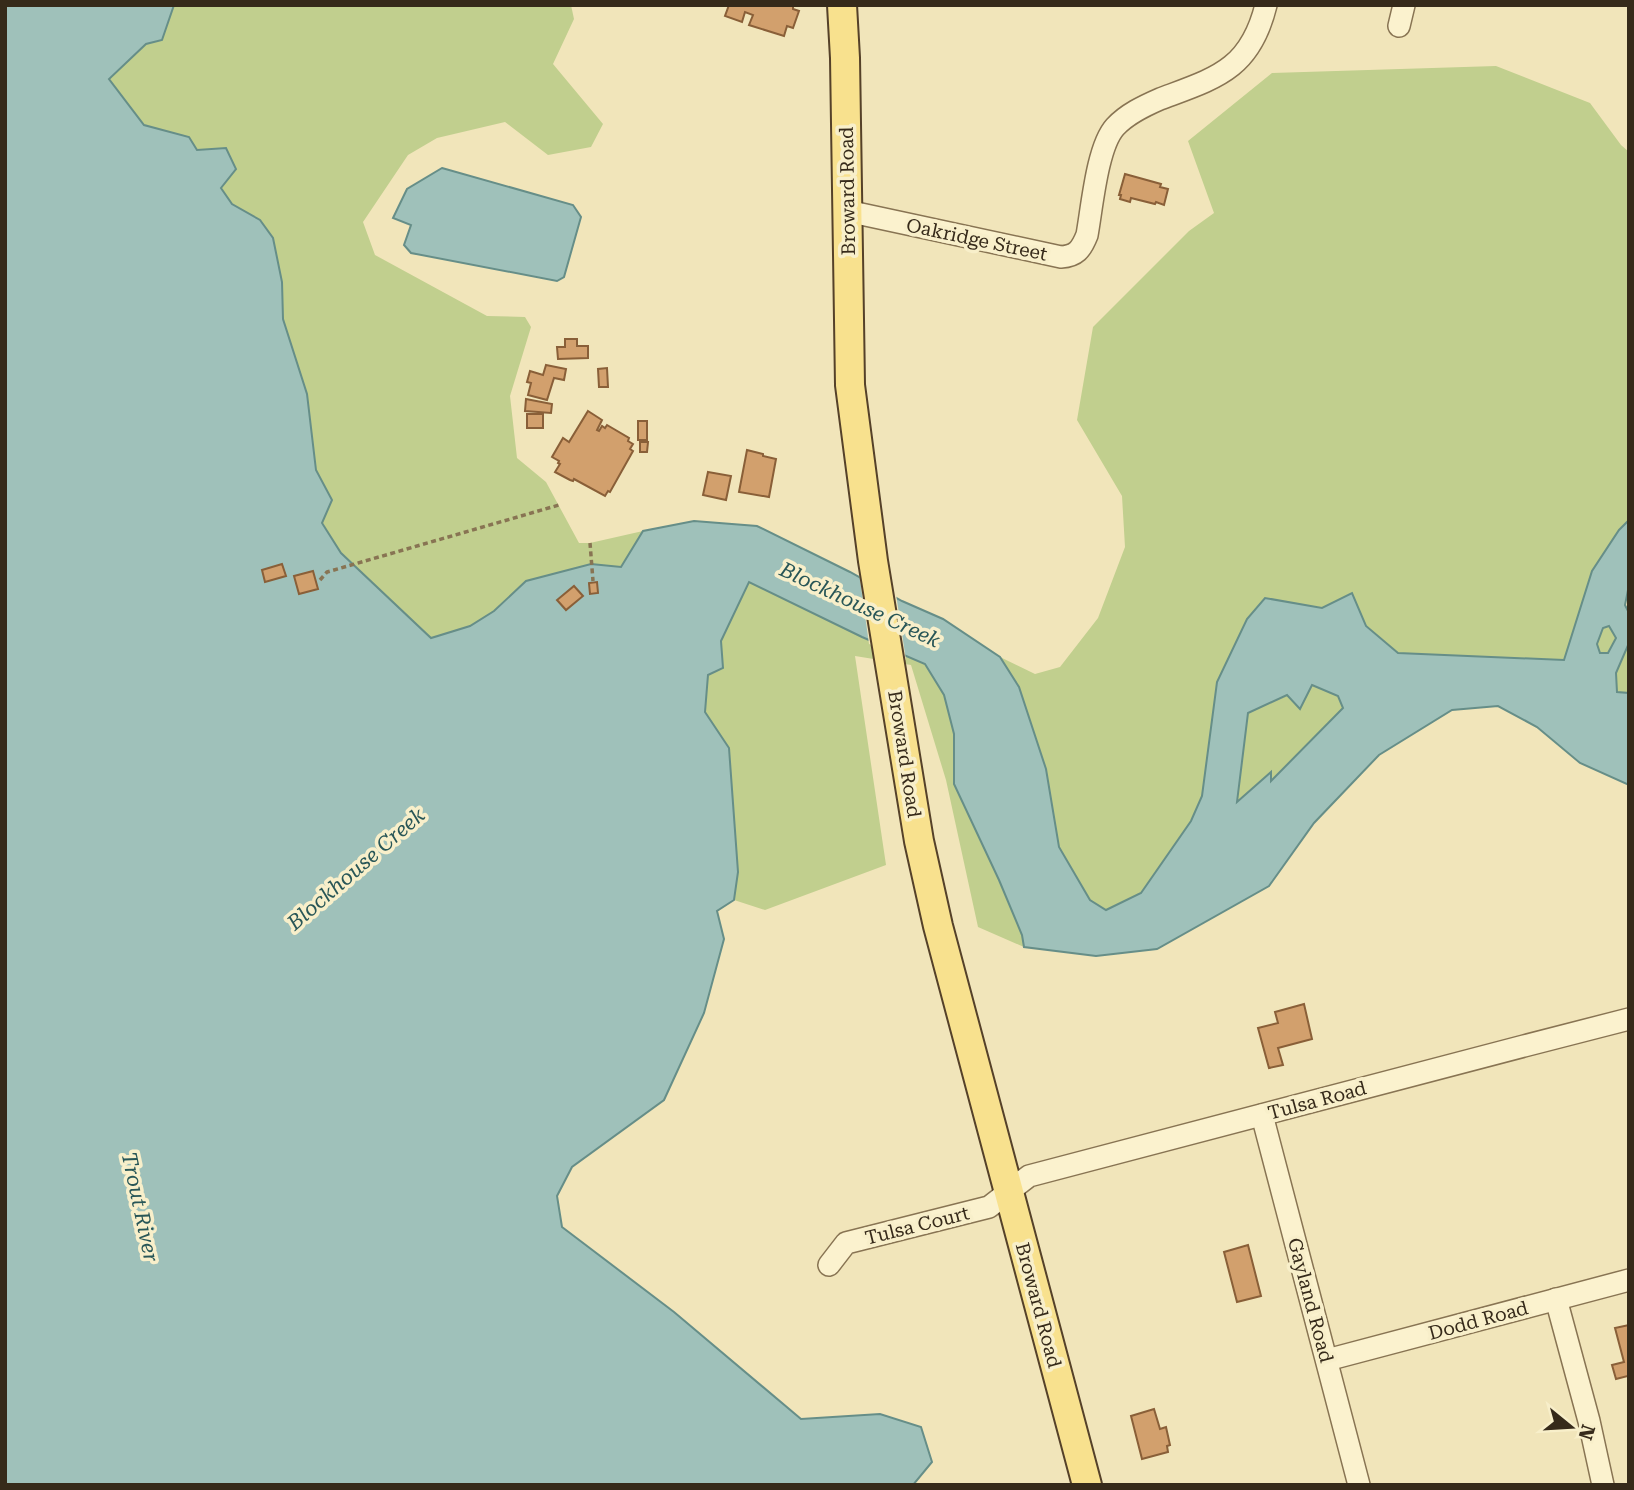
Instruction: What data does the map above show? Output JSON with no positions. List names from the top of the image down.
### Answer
{
  "streets": {
    "main road": ["Broward Road"],
    "street": [
      "Oakridge Street",
      "Tulsa Road",
      "Tulsa Court",
      "Gayland Road",
      "Dodd Road"
    ]
  },
  "crossings": [
    ["Broward Road", "Oakridge Street"],
    ["Broward Road", "Tulsa Road"],
    ["Broward Road", "Tulsa Court"],
    ["Tulsa Road", "Tulsa Court"],
    ["Tulsa Road", "Gayland Road"],
    ["Gayland Road", "Dodd Road"]
  ],
  "water": ["Blockhouse Creek", "Trout River"],
  "north": "right"
}
